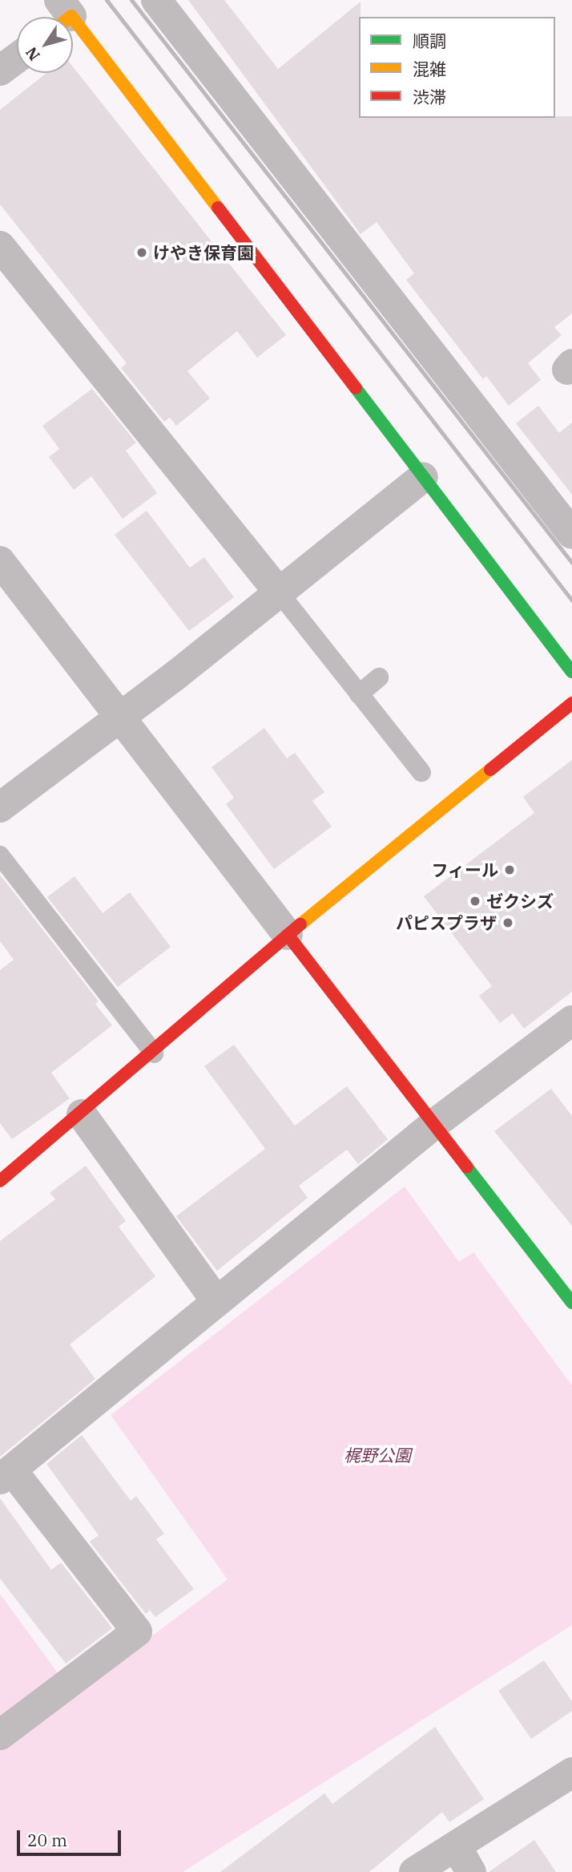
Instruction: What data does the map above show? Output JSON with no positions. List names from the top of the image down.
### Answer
{
  "parks": ["梶野公園"],
  "places": [
    "けやき保育園",
    "フィール",
    "ゼクシズ",
    "パピスプラザ"
  ],
  "legend": ["順調", "混雑", "渋滞"],
  "scale_bar": "20 m",
  "north": "bottom left"
}
